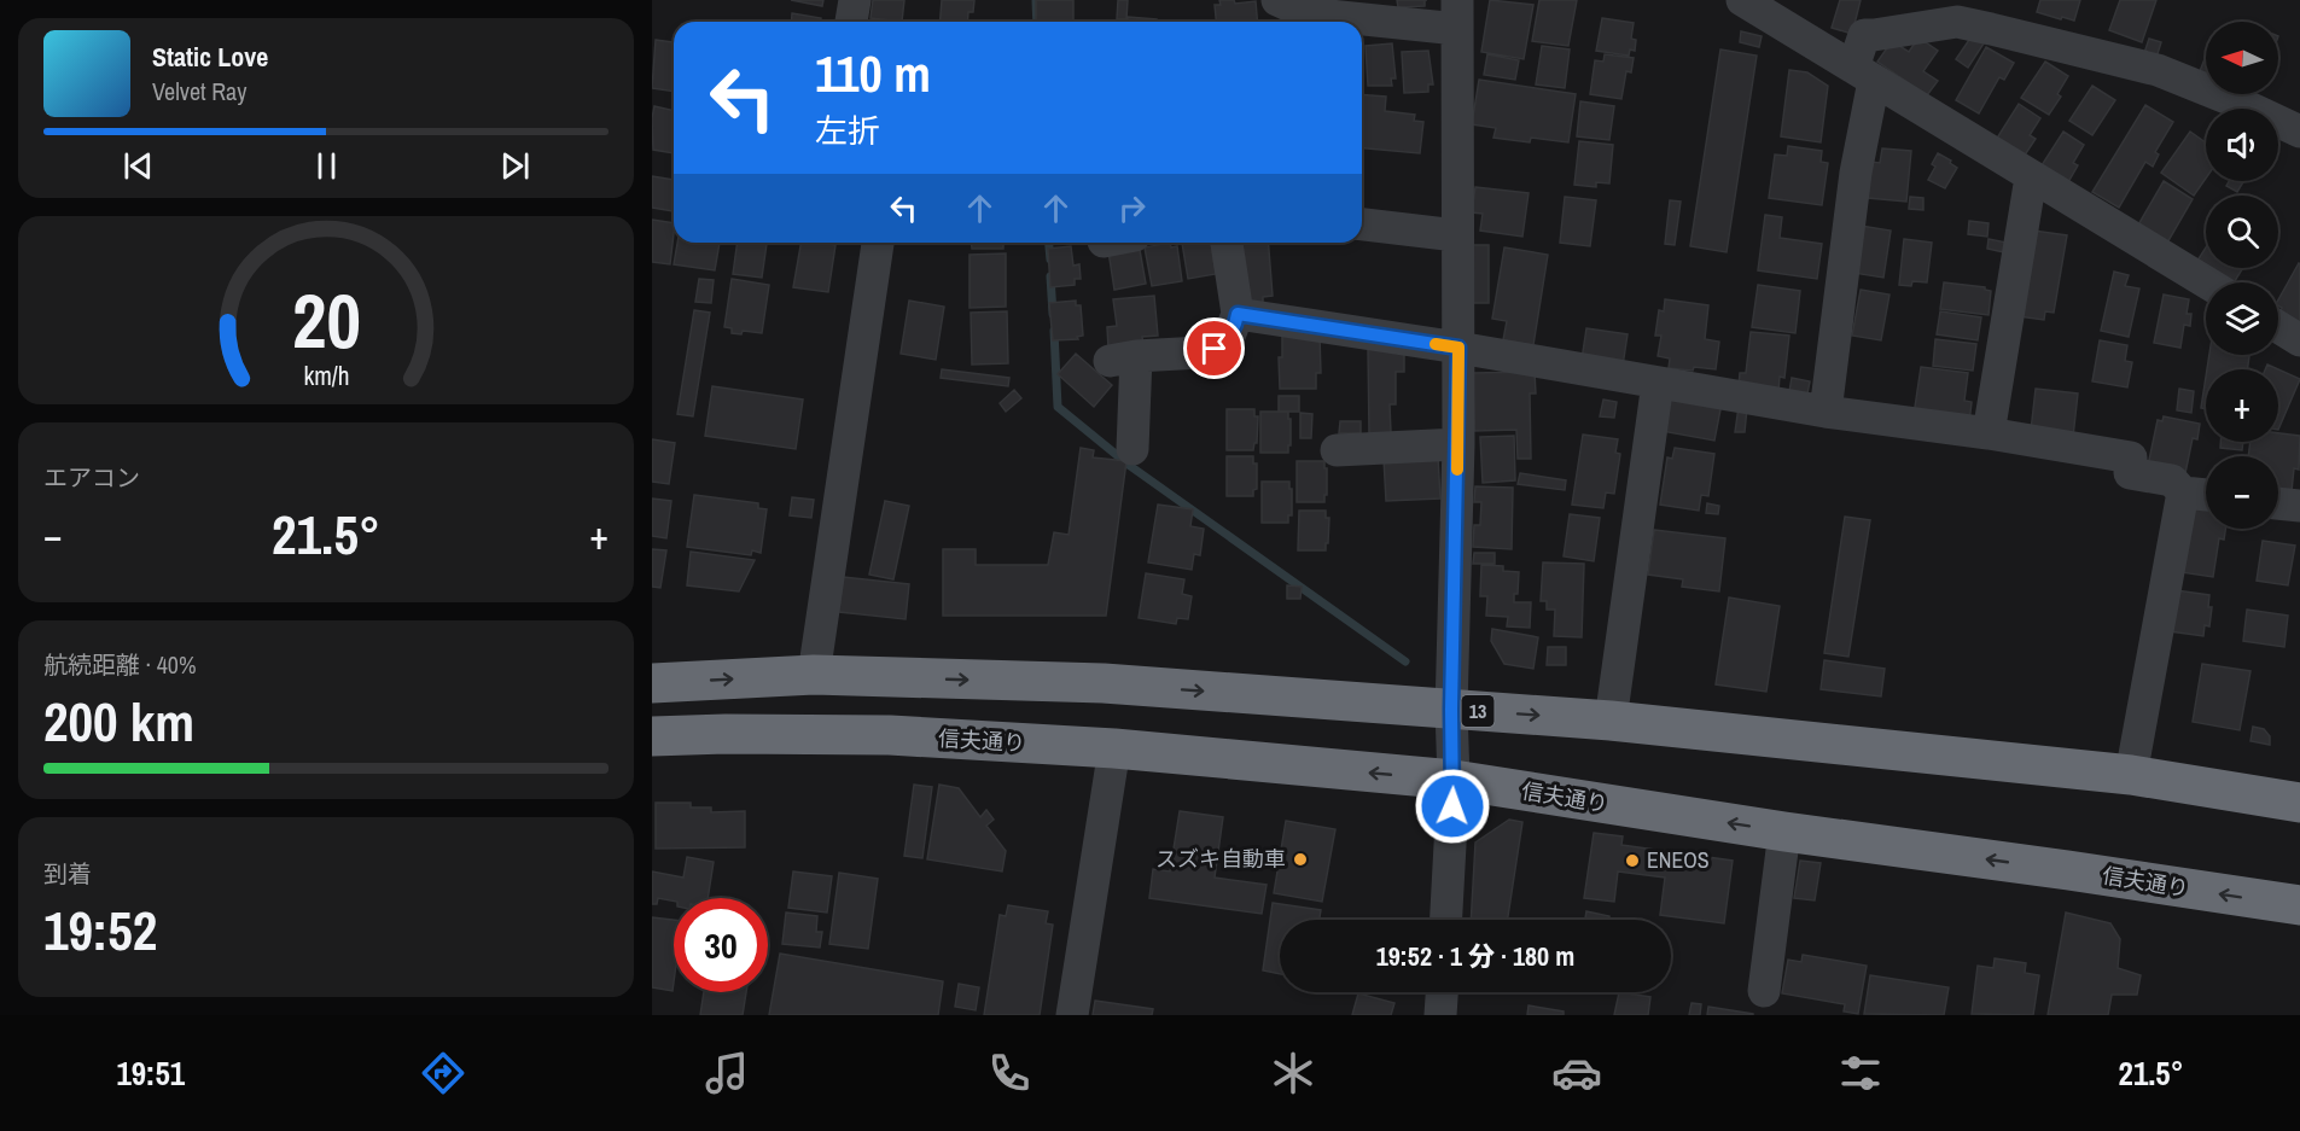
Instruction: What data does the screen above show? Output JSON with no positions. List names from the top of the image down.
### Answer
{
  "streets": {
    "highway": ["13", "信夫通り"]
  },
  "places": ["スズキ自動車", "ENEOS"],
  "north": "left",
  "page": {
    "map_buttons": ["+", "−"],
    "turn": ["110 m", "左折"],
    "song": ["Static Love", "Velvet Ray"],
    "tile": [
      "エアコン",
      ["航続距離 · 40%", "200 km"],
      ["到着", "19:52"]
    ],
    "heat": ["−", "21.5°", "+"],
    "limit": "30",
    "trip": "19:52 · 1 分 · 180 m",
    "tabs": ["19:51", "21.5°"],
    "gauge": ["20", "km/h"]
  }
}
